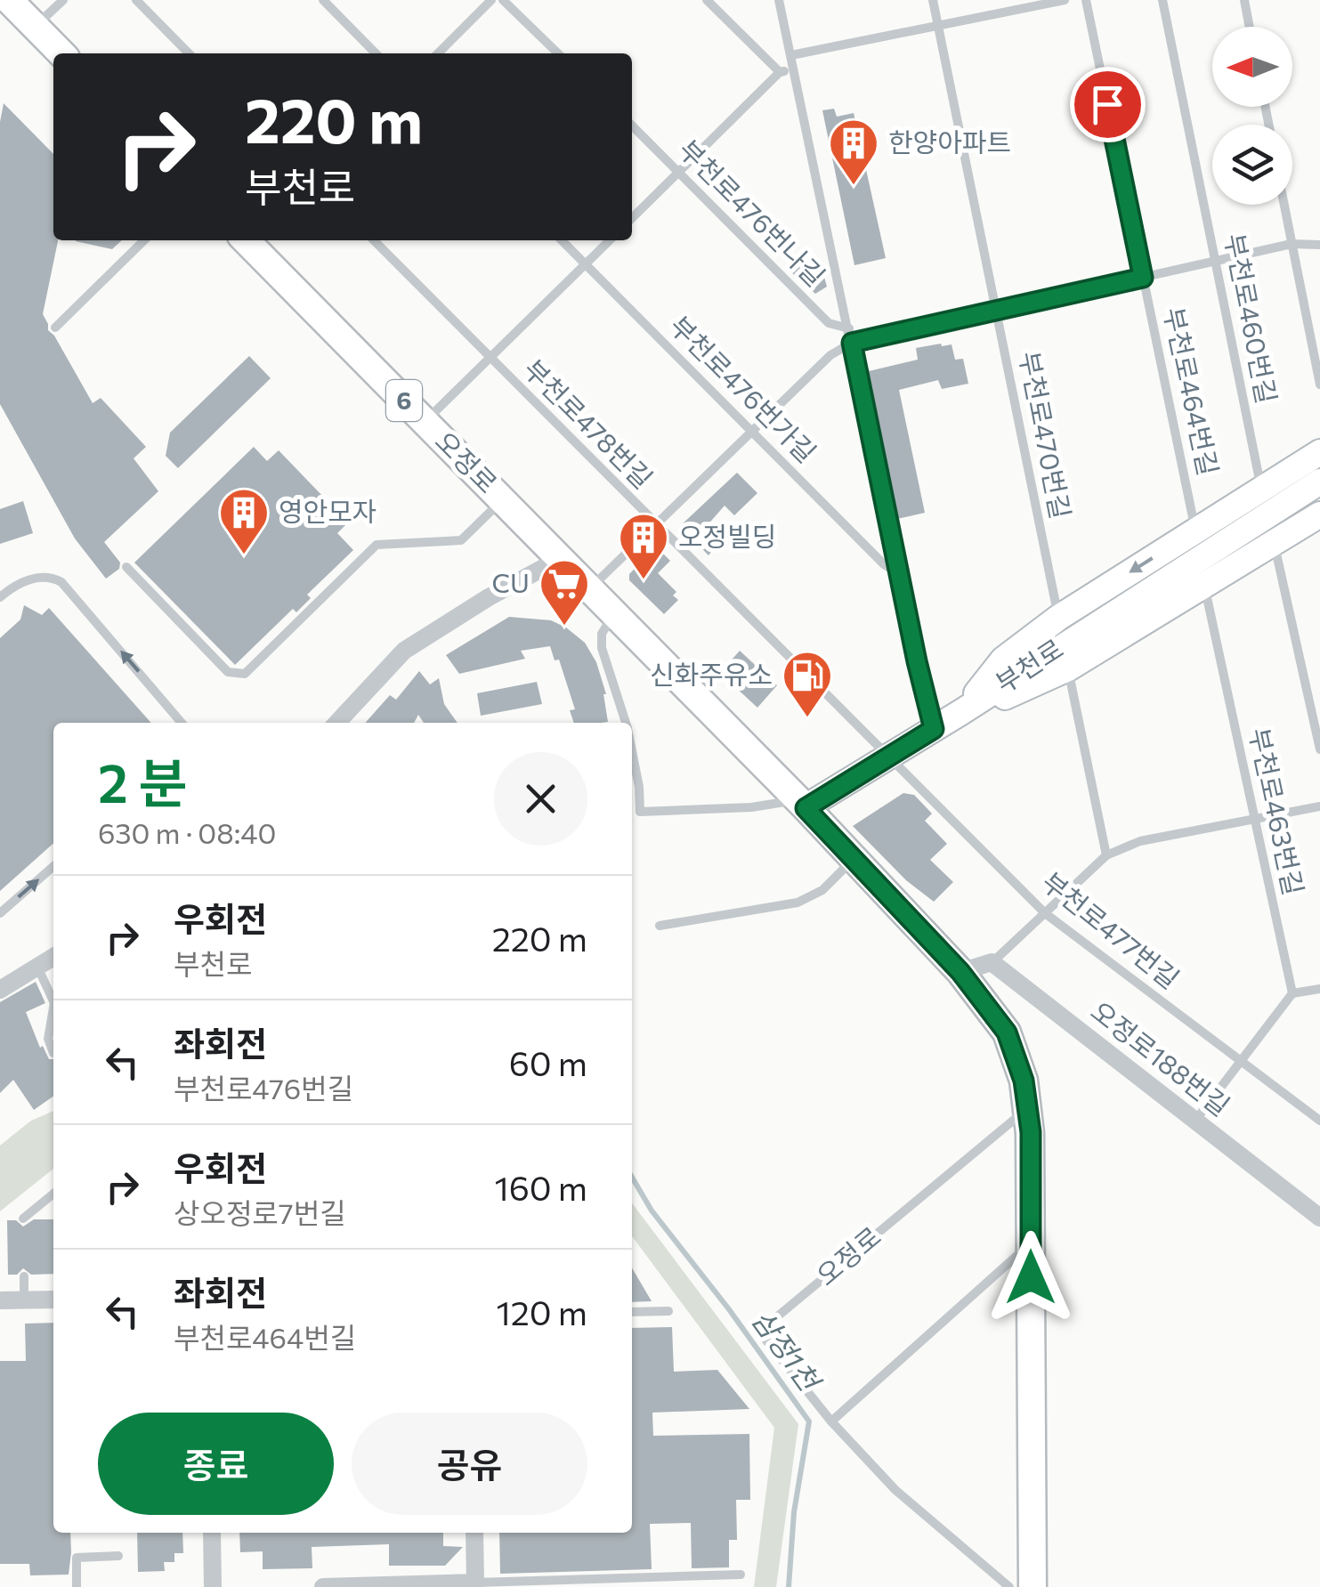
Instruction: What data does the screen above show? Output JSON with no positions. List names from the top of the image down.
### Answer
{
  "streets": {
    "main road": ["6", "오정로"],
    "street": ["부천로", "오정로188번길"],
    "lane": [
      "부천로476번나길",
      "부천로460번길",
      "부천로476번가길",
      "부천로464번길",
      "부천로478번길",
      "부천로470번길",
      "부천로463번길",
      "부천로477번길"
    ]
  },
  "crossings": [
    ["부천로478번길", "부천로"],
    ["부천로478번길", "부천로477번길"],
    ["오정로", "부천로"],
    ["부천로", "부천로477번길"]
  ],
  "water": ["삼정1천"],
  "places": {
    "building": ["한양아파트", "영안모자", "오정빌딩"],
    "supermarket": ["CU"],
    "fuel station": ["신화주유소"]
  },
  "north": "left",
  "page": {
    "turn": ["220 m", "부천로"],
    "heading": ["2 분", "630 m · 08:40"],
    "list": [
      {
        "name": "우회전",
        "note": "부천로",
        "value": "220 m"
      },
      {
        "name": "좌회전",
        "note": "부천로476번길",
        "value": "60 m"
      },
      {
        "name": "우회전",
        "note": "상오정로7번길",
        "value": "160 m"
      },
      {
        "name": "좌회전",
        "note": "부천로464번길",
        "value": "120 m"
      }
    ],
    "buttons": ["종료", "공유"]
  }
}
